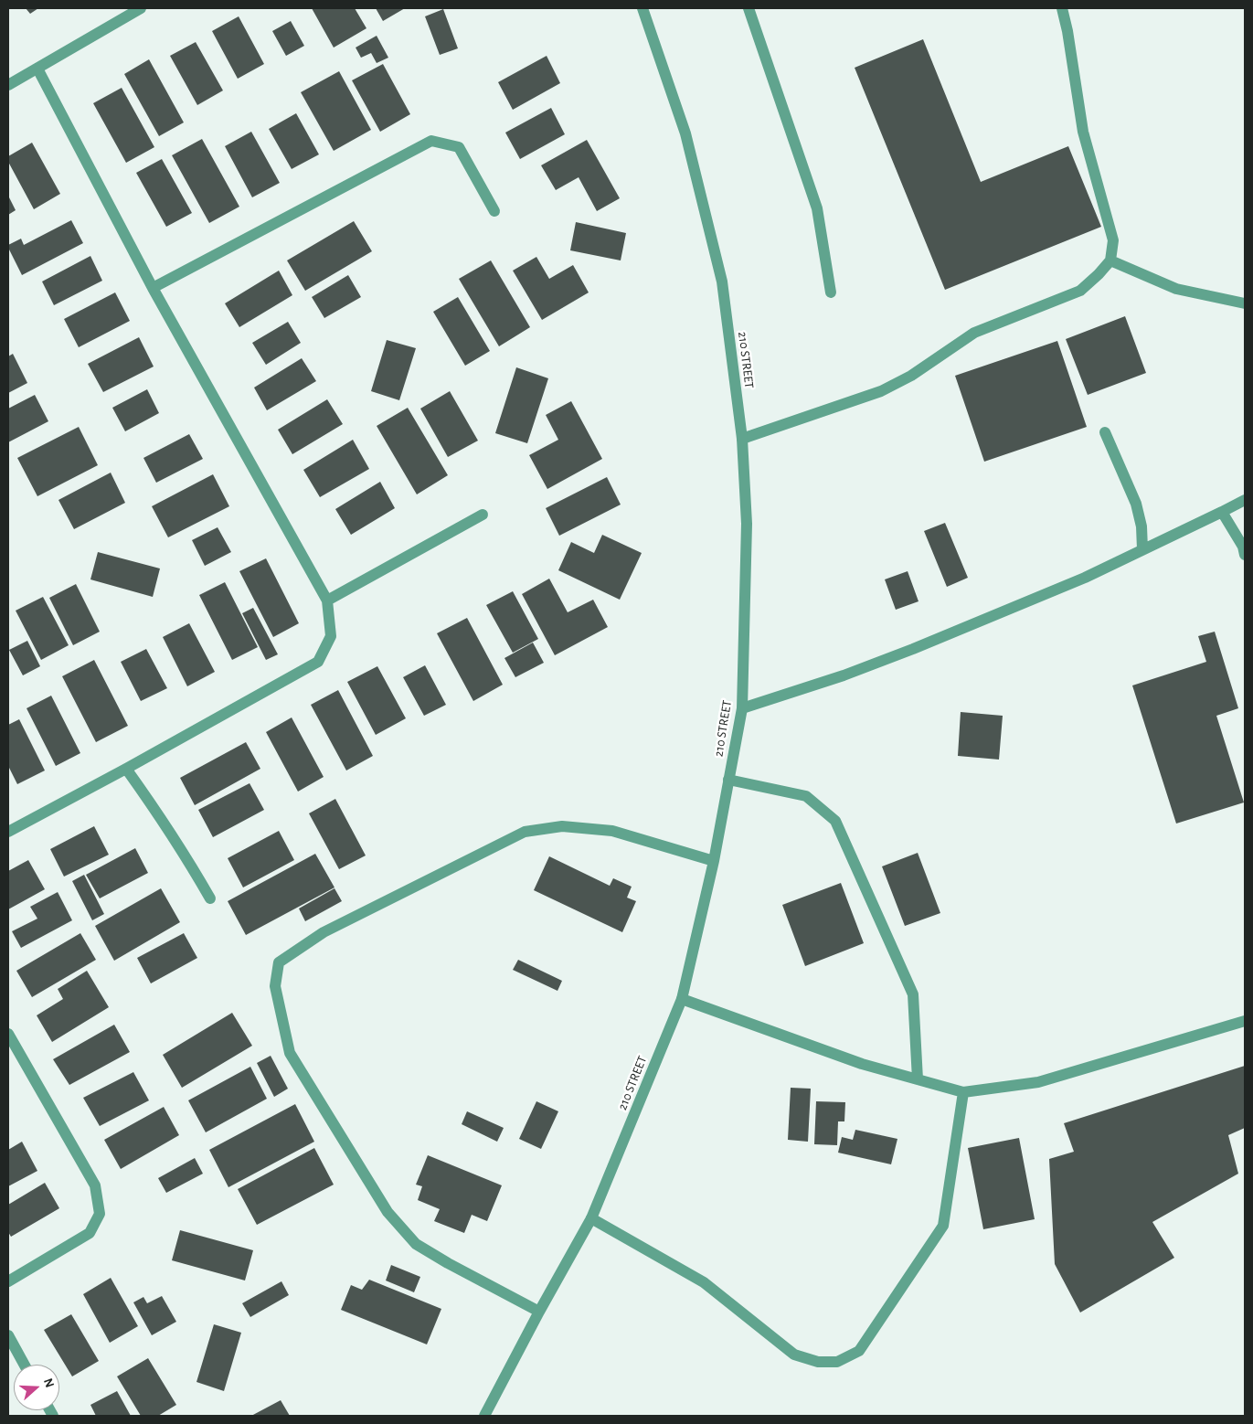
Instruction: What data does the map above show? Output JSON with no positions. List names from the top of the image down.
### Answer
{
  "streets": {
    "street": ["210 STREET"]
  },
  "north": "right"
}
